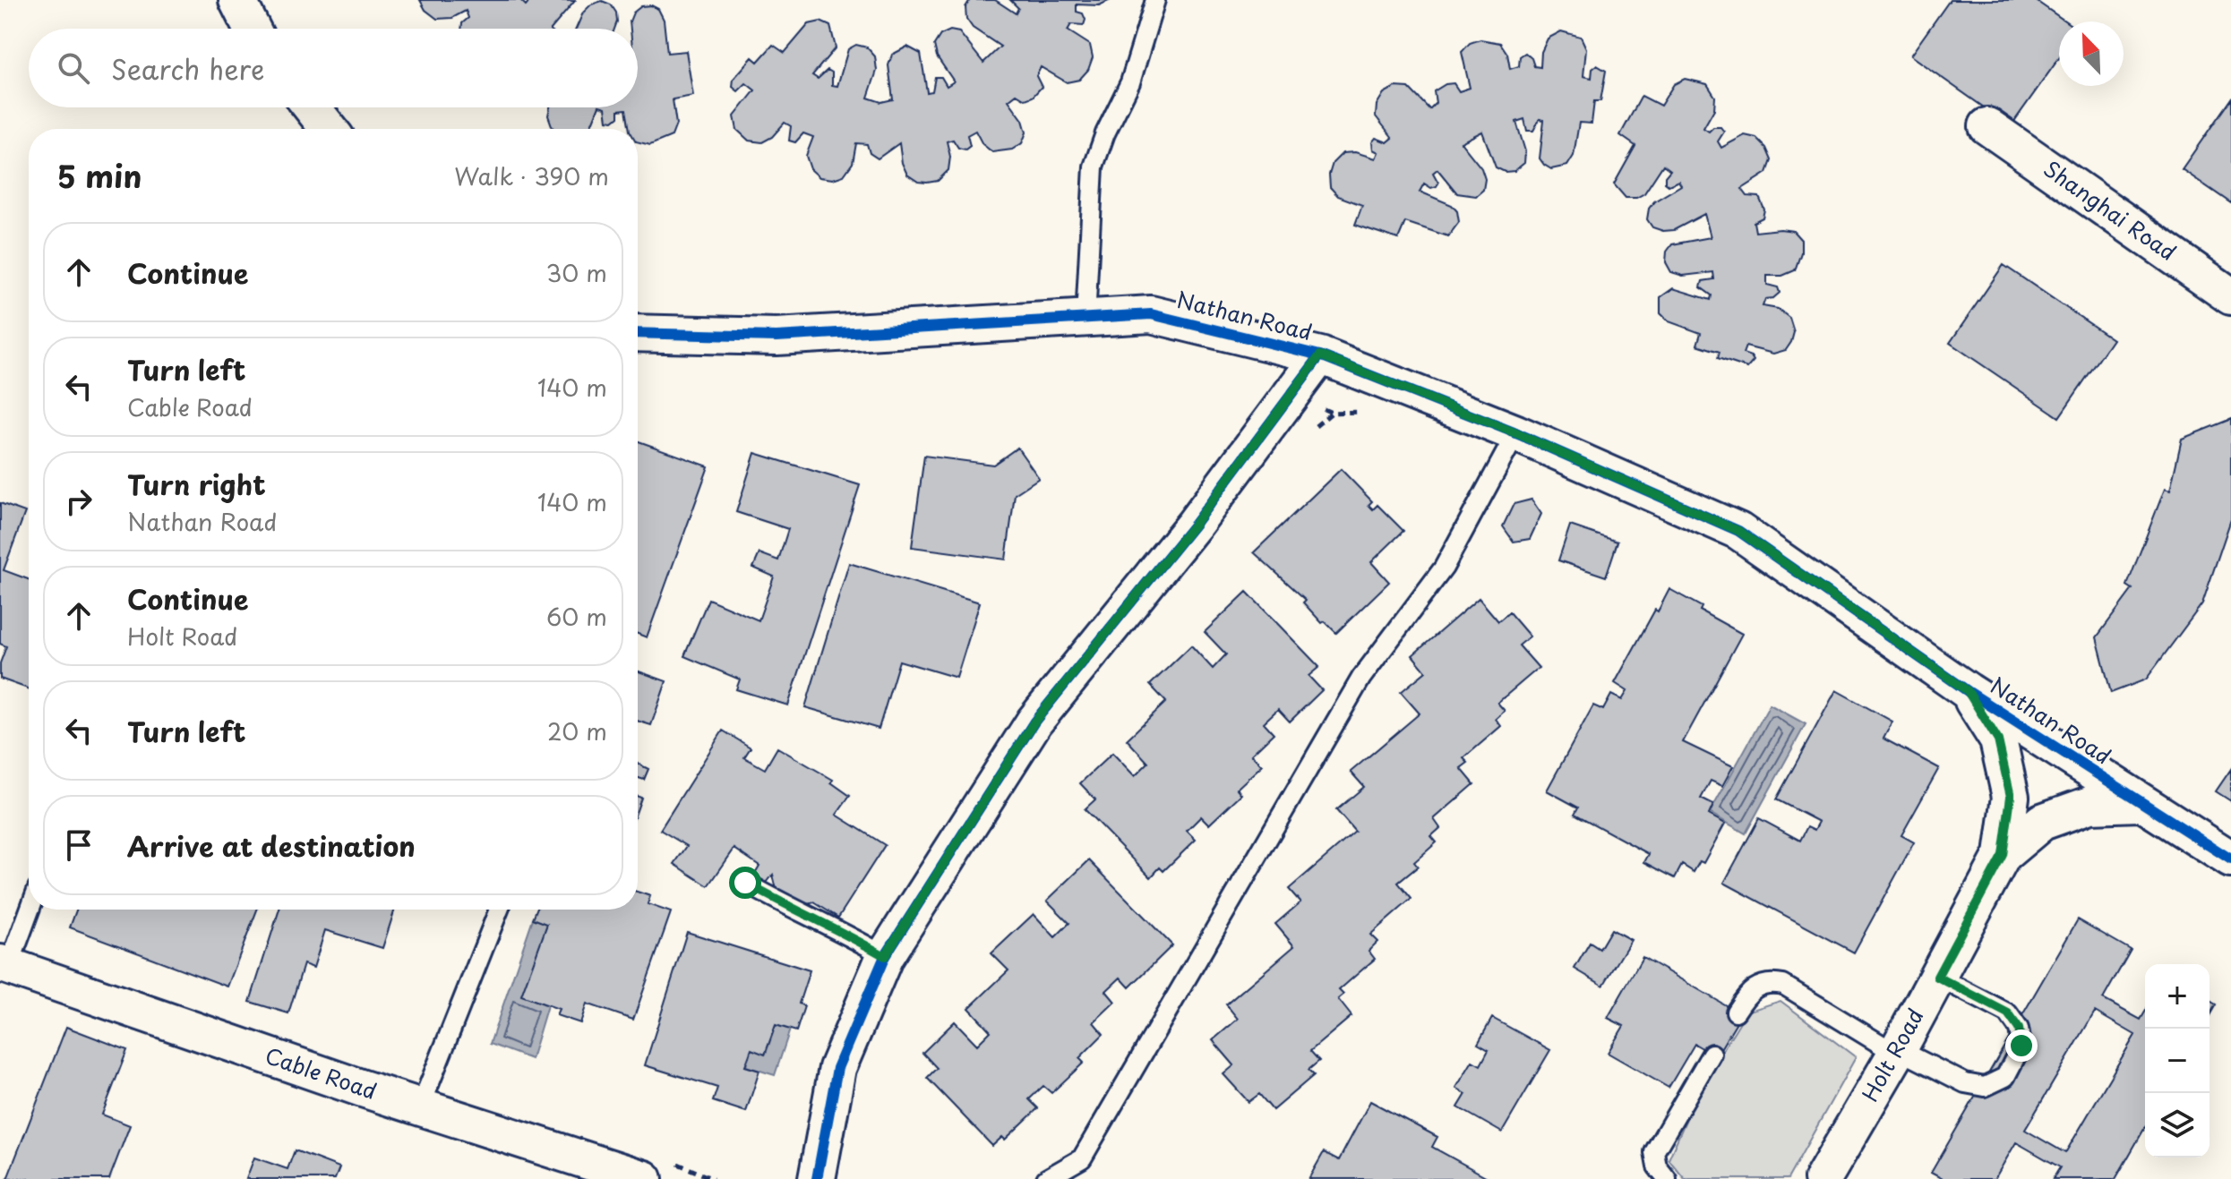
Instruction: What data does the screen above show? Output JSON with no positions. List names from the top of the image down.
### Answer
{
  "streets": {
    "street": [
      "Shanghai Road",
      "Nathan Road",
      "Holt Road",
      "Cable Road"
    ]
  },
  "crossings": [
    ["Nathan Road", "Holt Road"]
  ],
  "north": "top left",
  "page": {
    "search": "Search here",
    "heading": ["5 min", "Walk · 390 m"],
    "list": [
      ["Continue", "30 m"],
      ["Turn left", "Cable Road", "140 m"],
      ["Turn right", "Nathan Road", "140 m"],
      ["Continue", "Holt Road", "60 m"],
      ["Turn left", "20 m"],
      "Arrive at destination"
    ],
    "map_buttons": ["+", "−"]
  }
}
